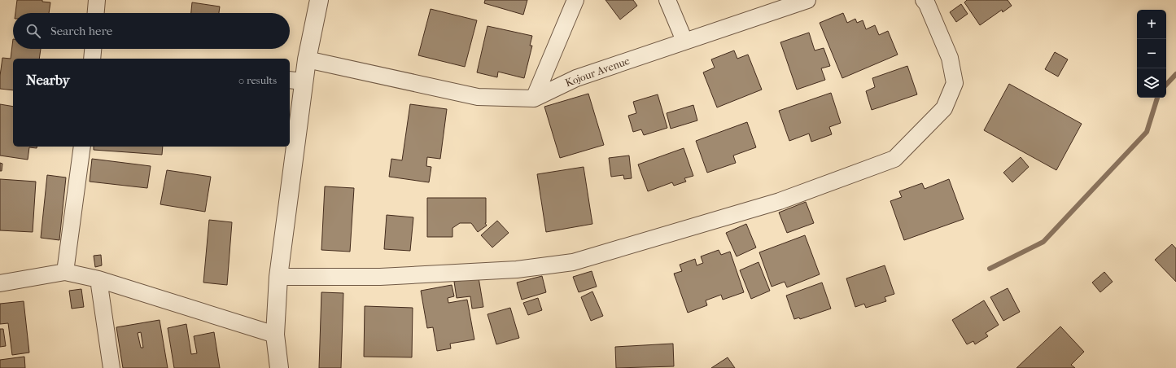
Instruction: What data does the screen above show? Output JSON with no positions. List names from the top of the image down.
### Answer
{
  "streets": {
    "street": ["Kojour Avenue"]
  },
  "page": {
    "map_buttons": ["+", "−"],
    "search": "Search here",
    "heading": ["Nearby", "0 results"]
  }
}
